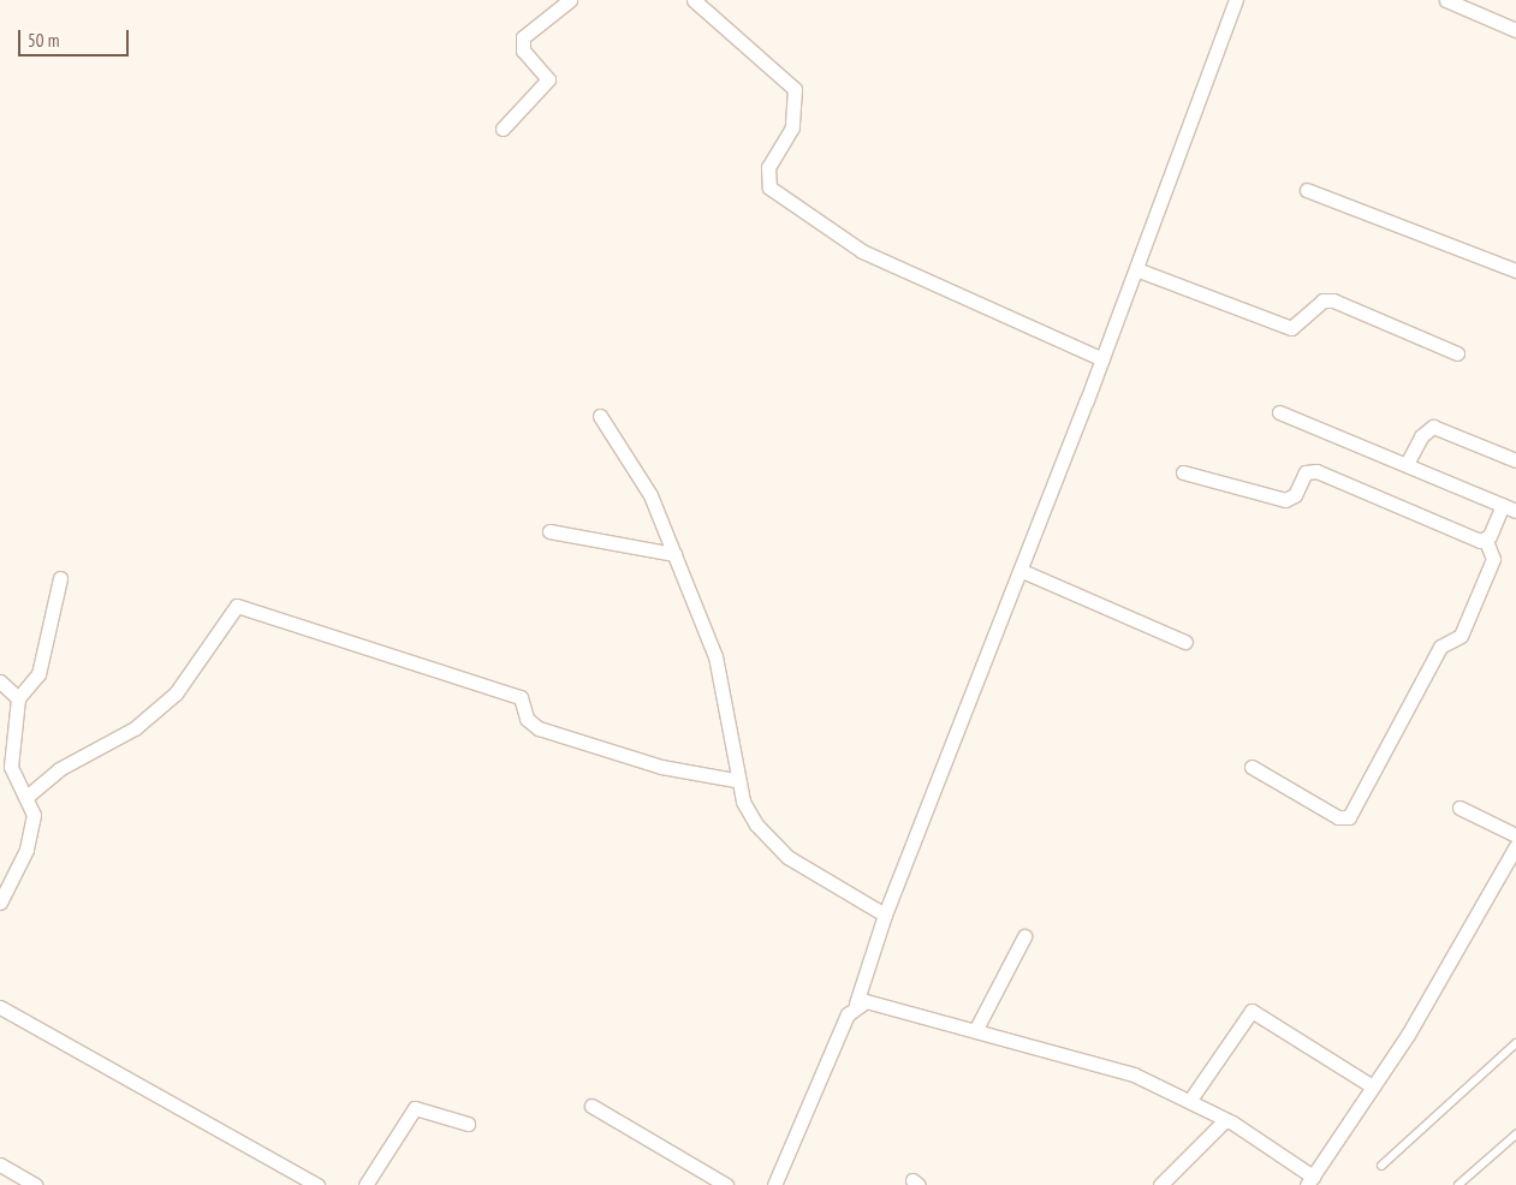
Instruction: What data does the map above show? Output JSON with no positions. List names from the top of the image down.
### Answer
{
  "scale_bar": "50 m"
}
